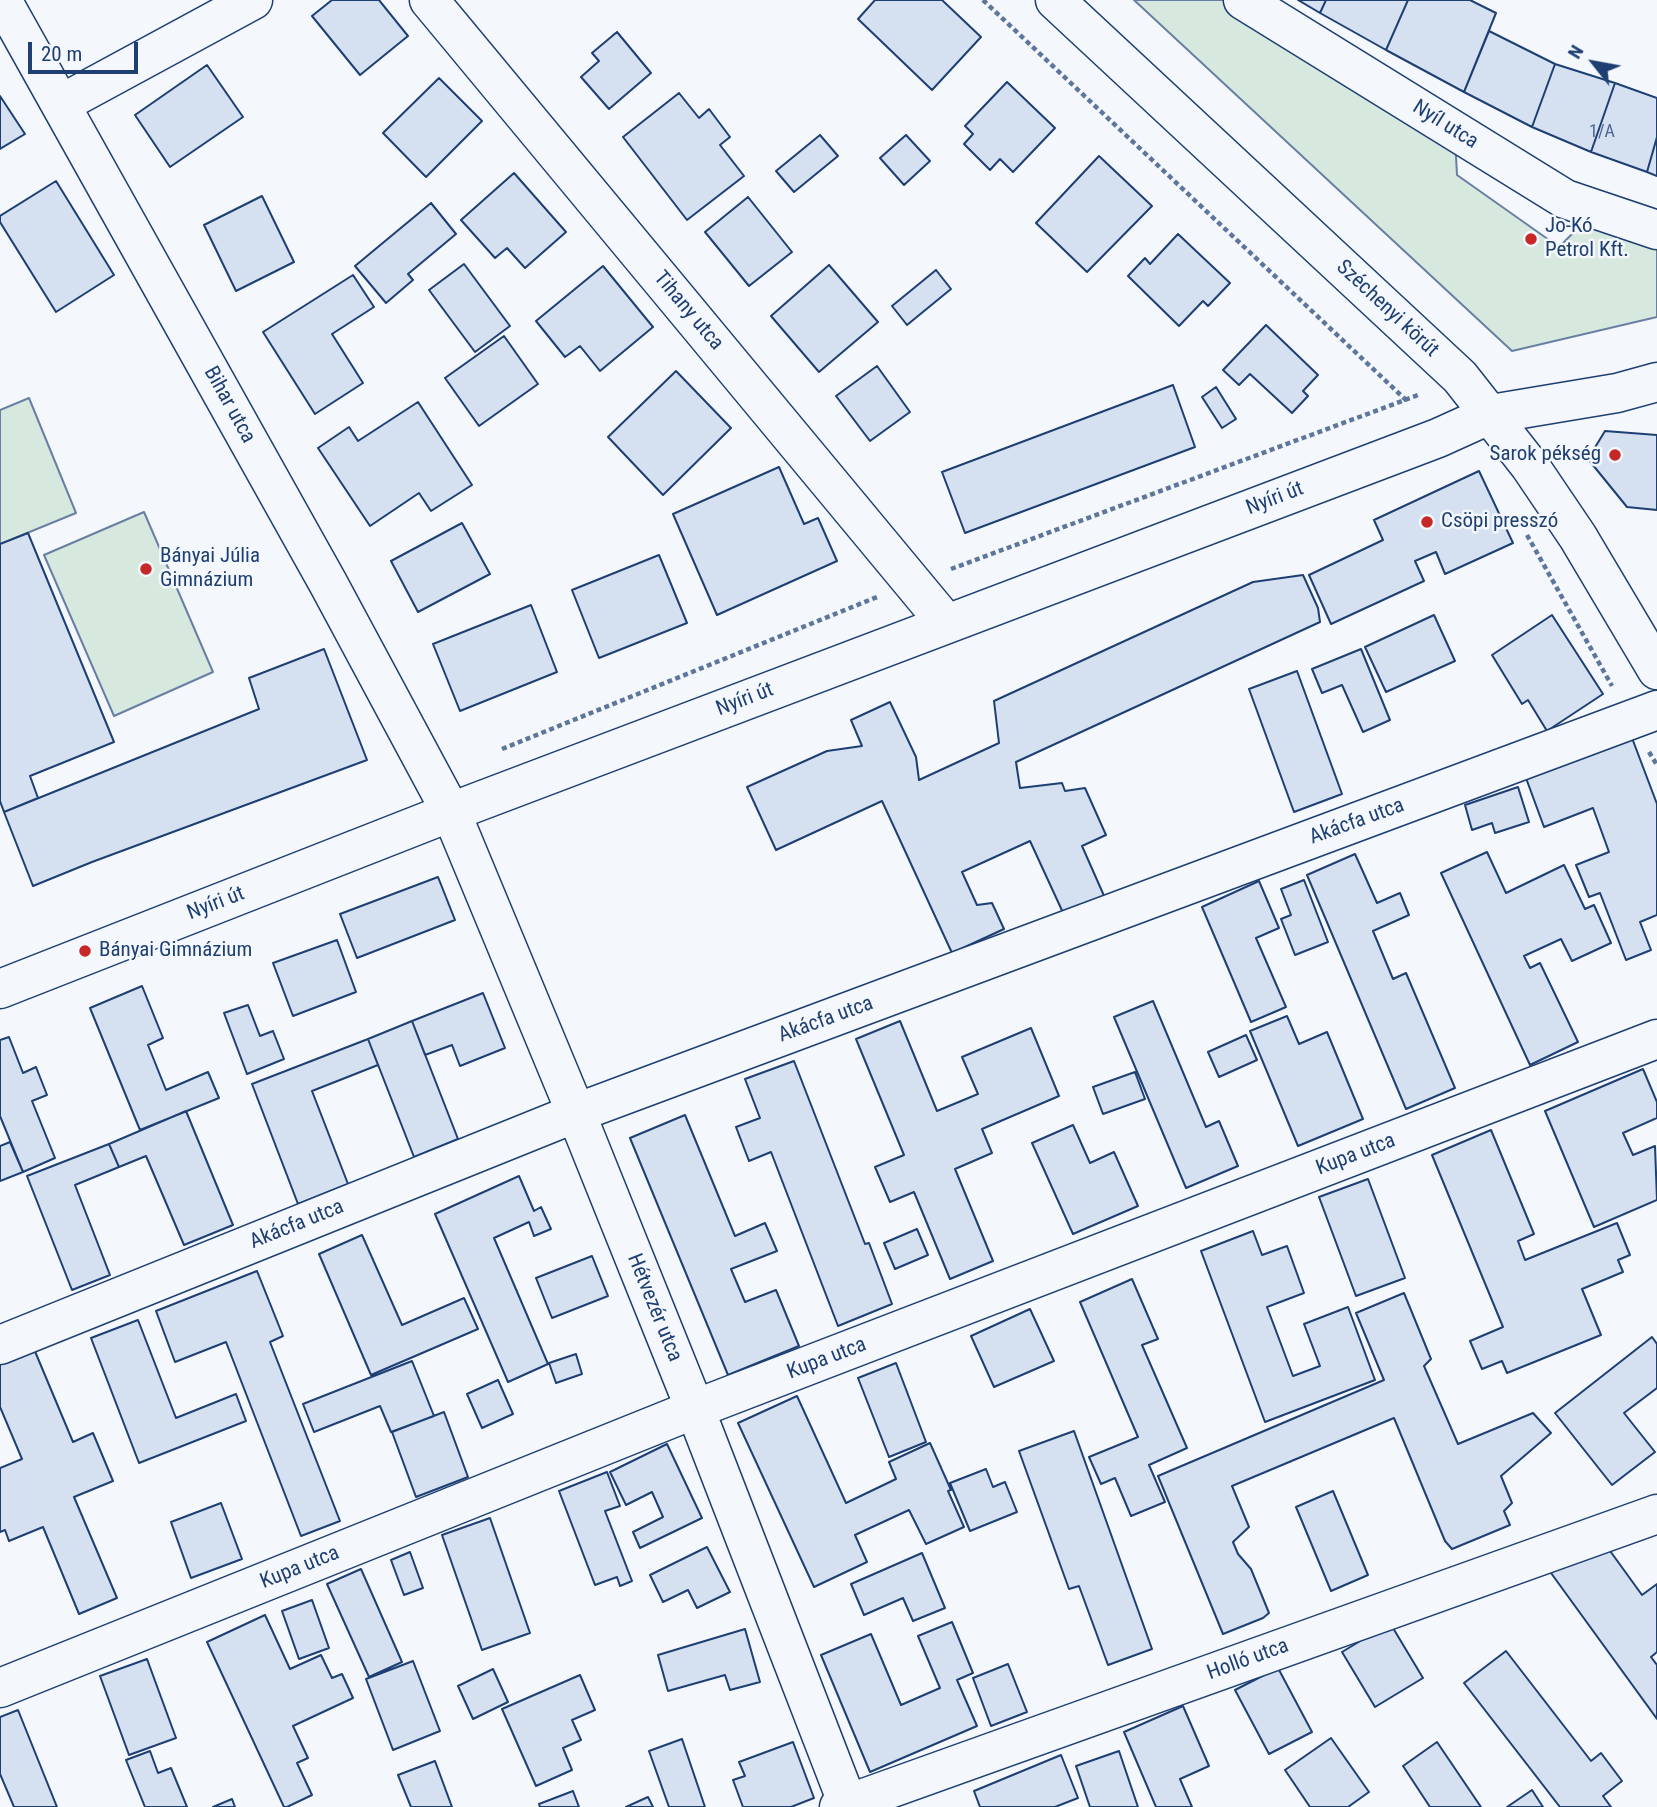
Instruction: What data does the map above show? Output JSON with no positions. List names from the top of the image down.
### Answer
{
  "streets": {
    "street": [
      "Nyíl utca",
      "Széchenyi körút",
      "Tihany utca",
      "Bihar utca",
      "Nyíri út",
      "Akácfa utca",
      "Kupa utca",
      "Hétvezér utca",
      "Holló utca"
    ]
  },
  "crossings": [
    ["Széchenyi körút", "Nyíri út"],
    ["Tihany utca", "Nyíri út"],
    ["Bihar utca", "Nyíri út"],
    ["Bihar utca", "Hétvezér utca"],
    ["Nyíri út", "Hétvezér utca"],
    ["Akácfa utca", "Hétvezér utca"],
    ["Kupa utca", "Hétvezér utca"],
    ["Hétvezér utca", "Holló utca"]
  ],
  "places": [
    "Jo-Kó Petrol Kft.",
    "Sarok pékség",
    "Csöpi presszó",
    "Bányai Júlia Gimnázium",
    "Bányai Gimnázium"
  ],
  "house_numbers": ["1/A"],
  "scale_bar": "20 m",
  "north": "top left"
}
